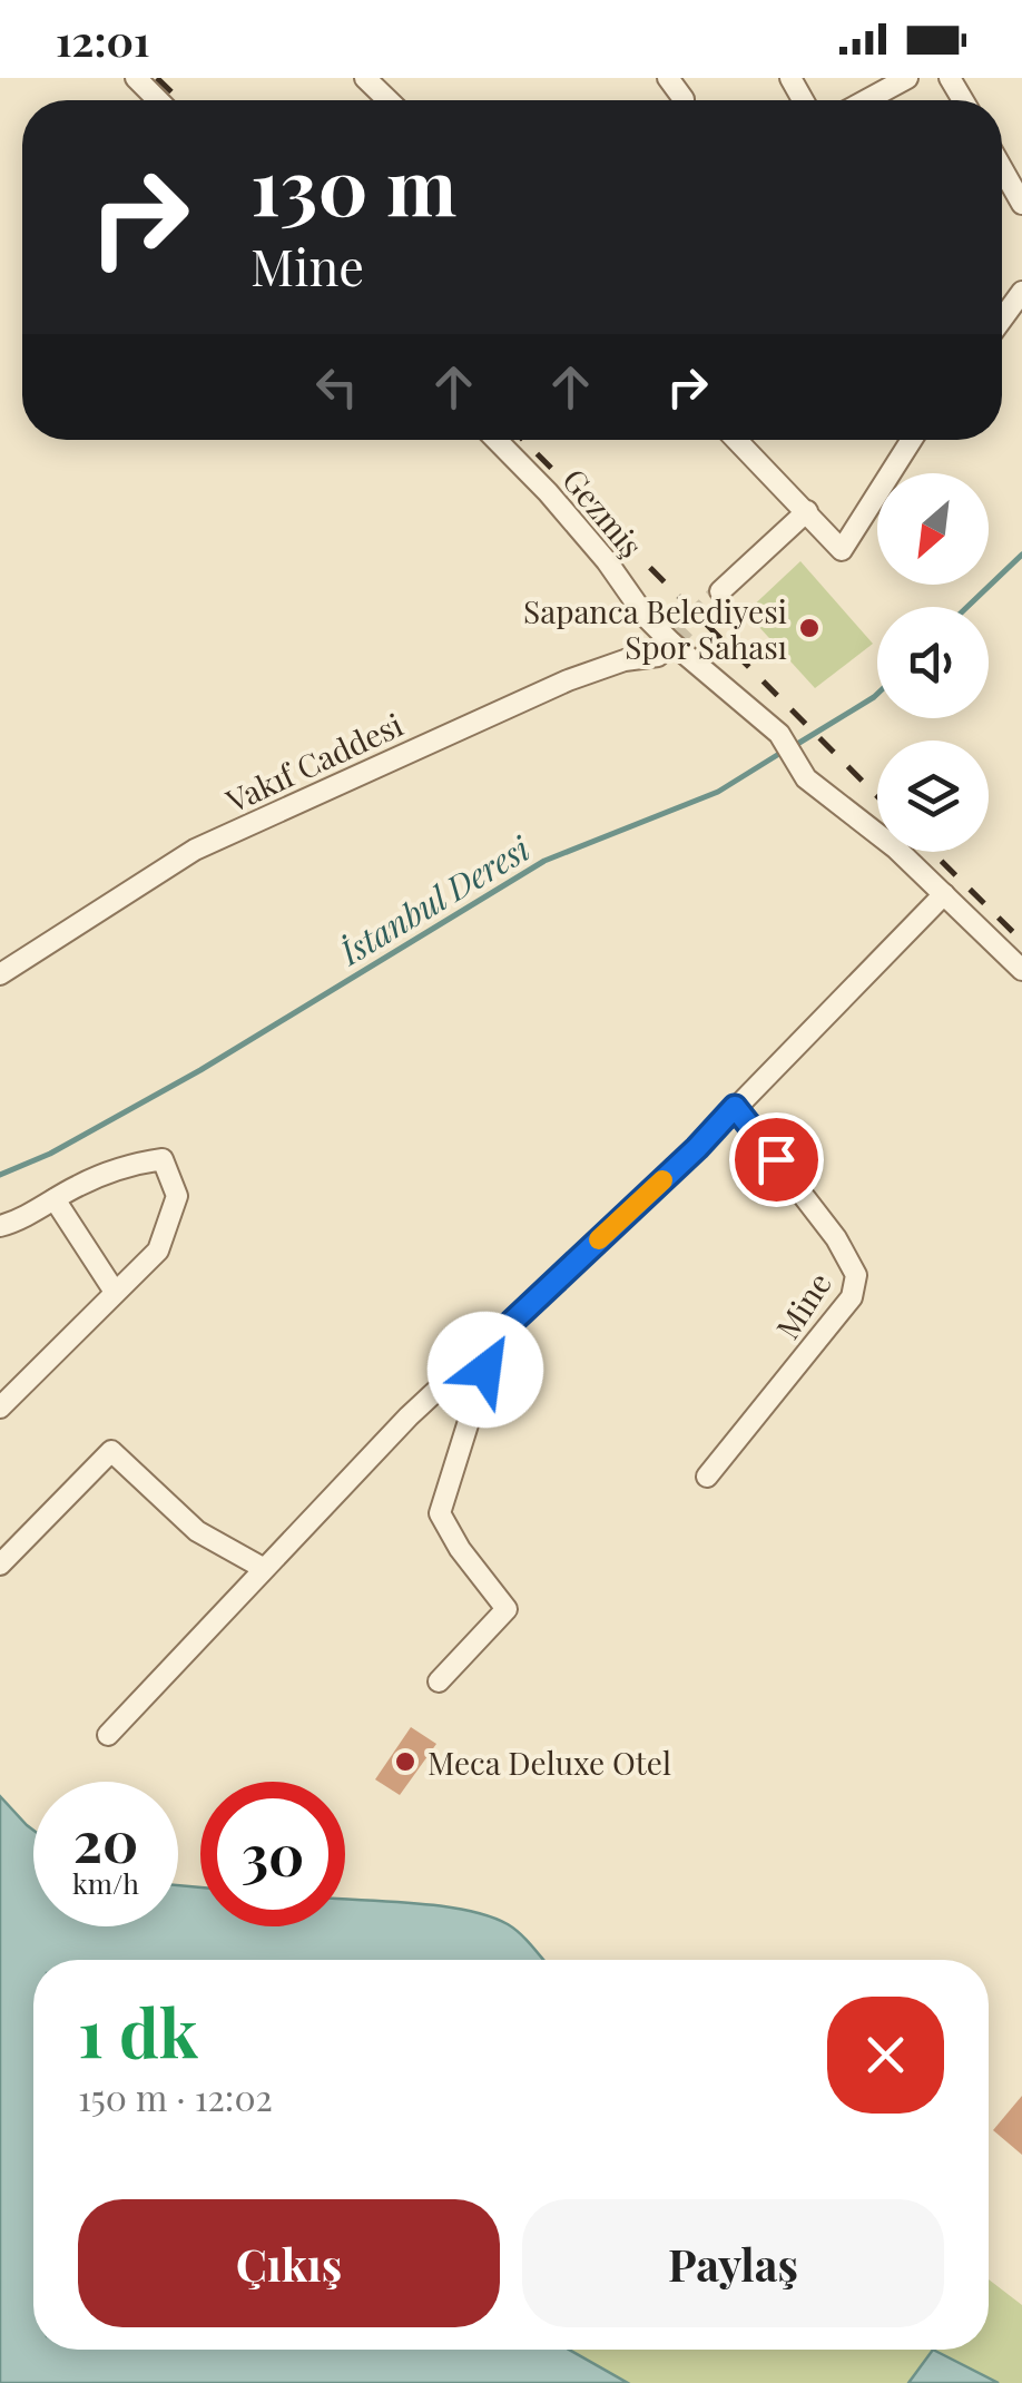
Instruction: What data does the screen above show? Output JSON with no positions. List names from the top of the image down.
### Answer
{
  "streets": {
    "street": ["Gezmiş", "Vakıf Caddesi", "Mine"]
  },
  "crossings": [
    ["Gezmiş", "Vakıf Caddesi"]
  ],
  "water": ["İstanbul Deresi"],
  "places": ["Sapanca Belediyesi Spor Sahası", "Meca Deluxe Otel"],
  "north": "bottom left",
  "page": {
    "status": "12:01",
    "turn": ["130 m", "Mine"],
    "speed": "20 km/h",
    "limit": "30",
    "heading": ["1 dk", "150 m · 12:02"],
    "buttons": ["Çıkış", "Paylaş"]
  }
}
